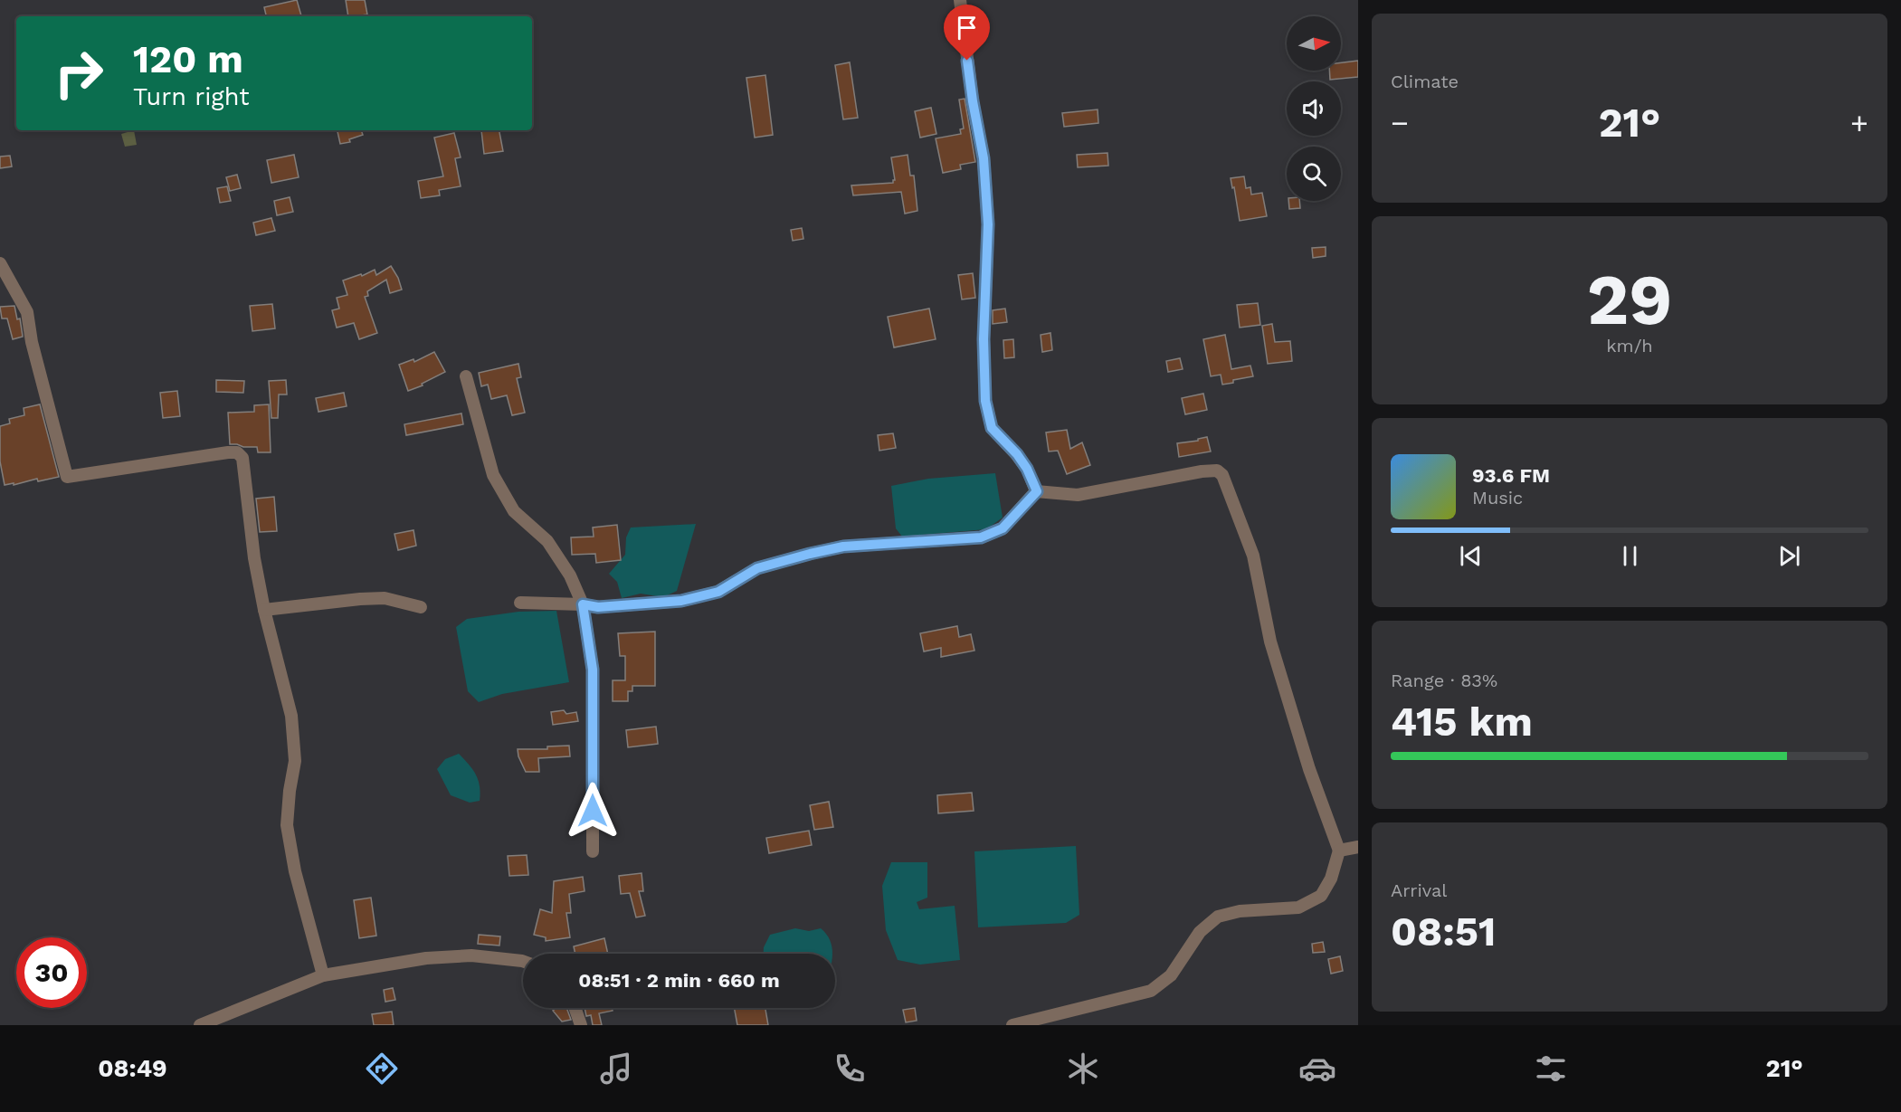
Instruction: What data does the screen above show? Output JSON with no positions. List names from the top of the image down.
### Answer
{
  "north": "right",
  "page": {
    "tile": [
      "Climate",
      ["29", "km/h"],
      ["Range · 83%", "415 km"],
      ["Arrival", "08:51"]
    ],
    "turn": ["120 m", "Turn right"],
    "heat": ["−", "21°", "+"],
    "song": ["93.6 FM", "Music"],
    "limit": "30",
    "trip": "08:51 · 2 min · 660 m",
    "tabs": ["08:49", "21°"]
  }
}
